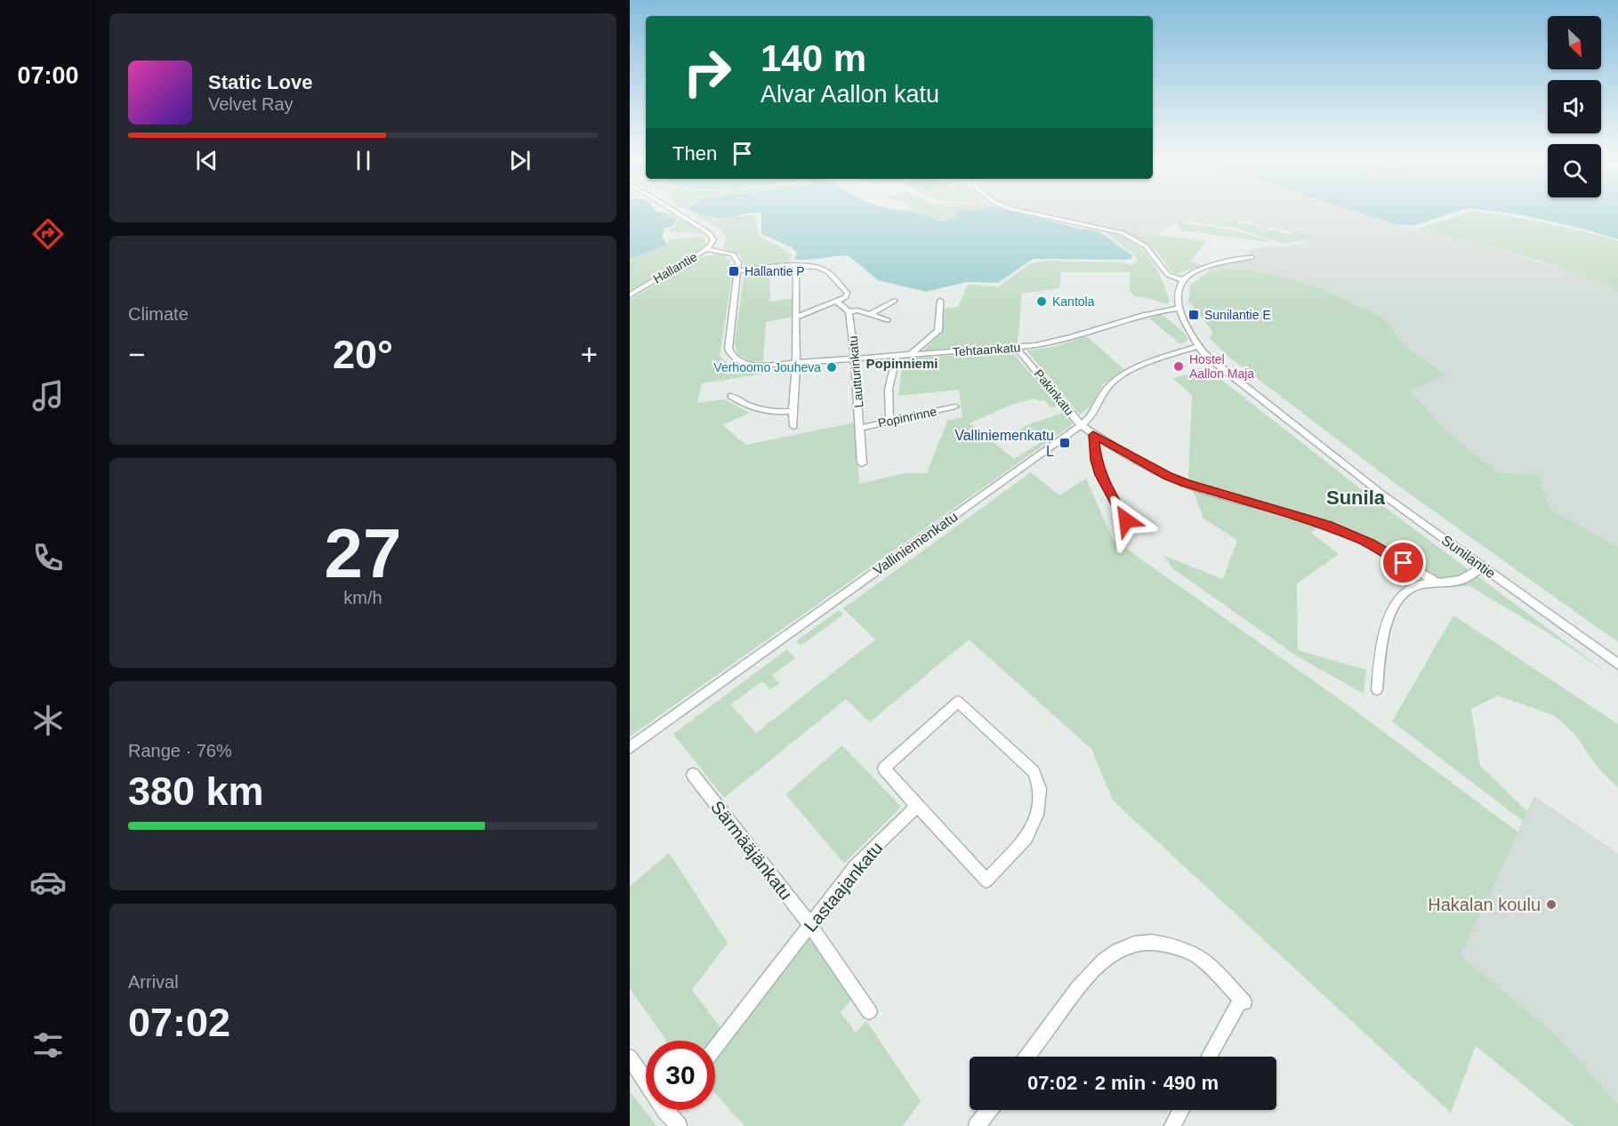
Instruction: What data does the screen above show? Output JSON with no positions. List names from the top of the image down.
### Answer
{
  "streets": {
    "street": [
      "Hallantie",
      "Tehtaankatu",
      "Lautturinkatu",
      "Pakinkatu",
      "Popinrinne",
      "Valliniemenkatu",
      "Sunilantie",
      "Särmääjänkatu",
      "Lastaajankatu"
    ]
  },
  "crossings": [
    ["Tehtaankatu", "Lautturinkatu"],
    ["Tehtaankatu", "Pakinkatu"],
    ["Tehtaankatu", "Sunilantie"],
    ["Lautturinkatu", "Popinrinne"],
    ["Pakinkatu", "Valliniemenkatu"],
    ["Valliniemenkatu", "Sunilantie"],
    ["Särmääjänkatu", "Lastaajankatu"]
  ],
  "districts": ["Popinniemi", "Sunila"],
  "places": {
    "transit": ["Hallantie P", "Sunilantie E", "Valliniemenkatu L"],
    "other": [
      "Kantola",
      "Hostel Aallon Maja",
      "Verhoomo Jouheva",
      "Hakalan koulu"
    ]
  },
  "north": "bottom right",
  "page": {
    "tabs": "07:00",
    "turn": ["140 m", "Alvar Aallon katu"],
    "song": ["Static Love", "Velvet Ray"],
    "then": "Then",
    "tile": [
      "Climate",
      ["27", "km/h"],
      ["Range · 76%", "380 km"],
      ["Arrival", "07:02"]
    ],
    "heat": ["−", "20°", "+"],
    "limit": "30",
    "trip": "07:02 · 2 min · 490 m"
  }
}
